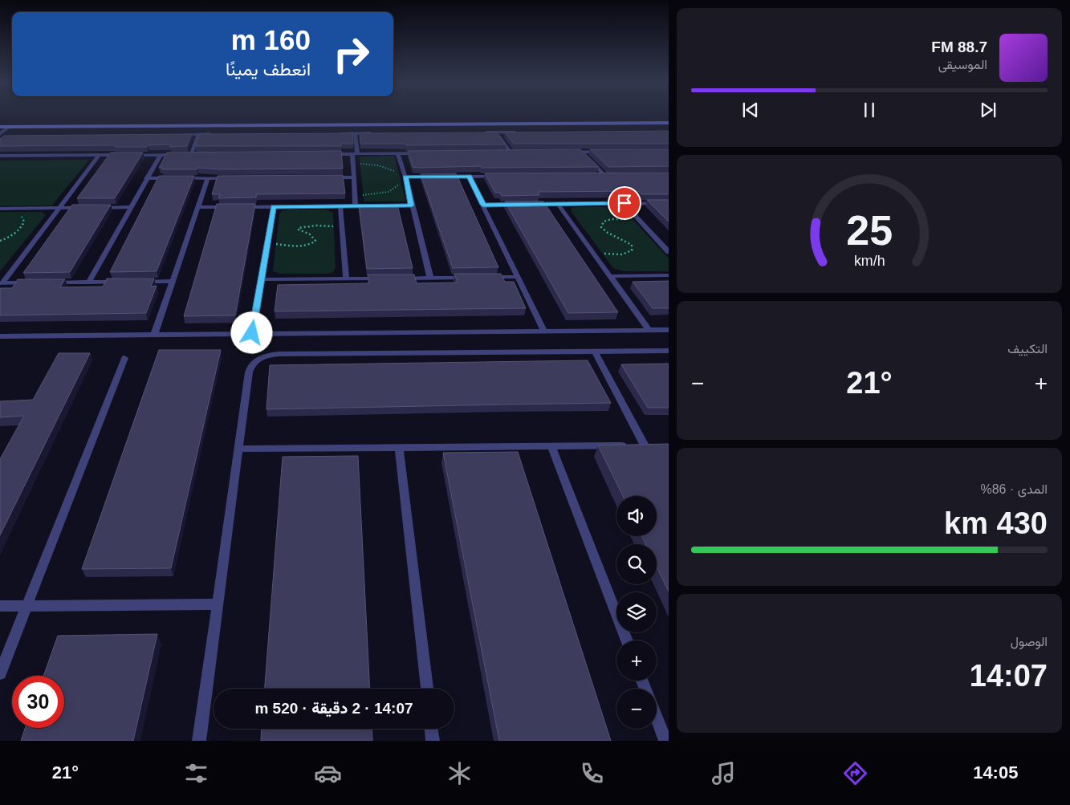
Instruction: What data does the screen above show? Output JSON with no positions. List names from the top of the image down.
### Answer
{
  "page": {
    "turn": ["160 m", "انعطف يمينًا"],
    "song": ["88.7 FM", "الموسيقى"],
    "tile": [
      "التكييف",
      ["المدى · 86%", "430 km"],
      ["الوصول", "14:07"]
    ],
    "heat": ["−", "21°", "+"],
    "map_buttons": ["+", "−"],
    "limit": "30",
    "trip": "14:07 · 2 دقيقة · 520 m",
    "tabs": ["14:05", "21°"],
    "gauge": ["25", "km/h"]
  }
}
